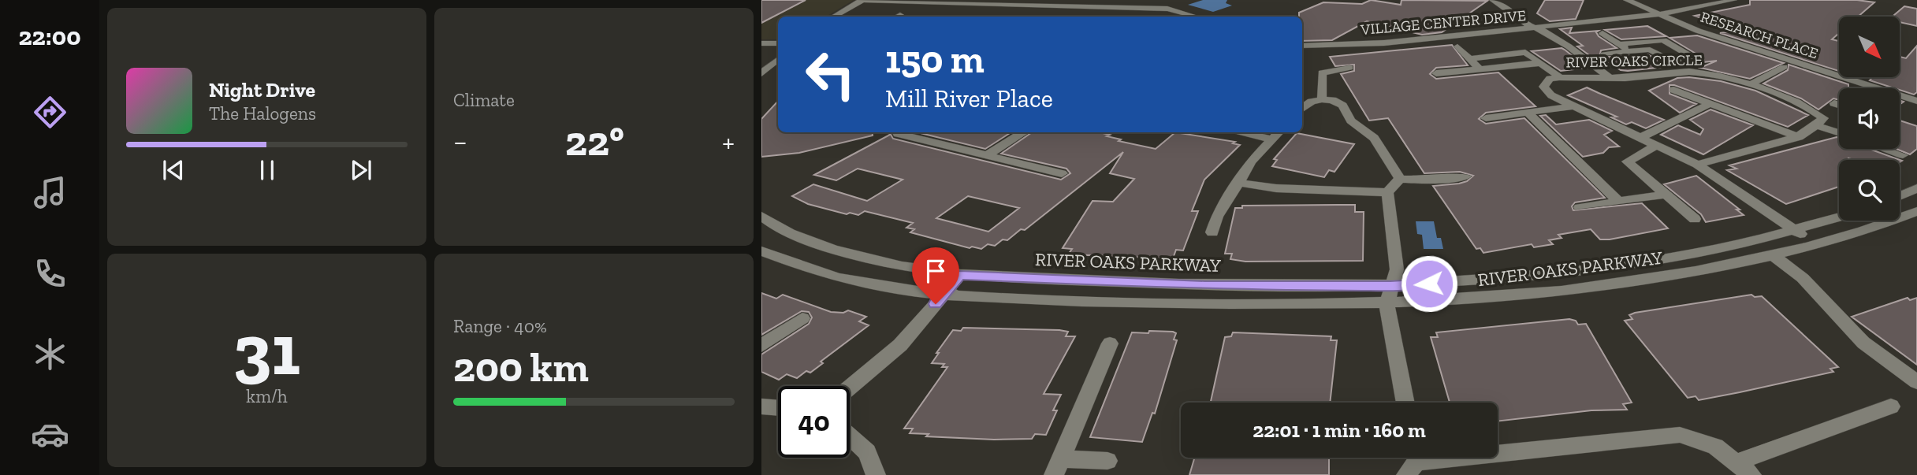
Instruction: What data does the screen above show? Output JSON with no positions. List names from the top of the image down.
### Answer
{
  "streets": {
    "street": [
      "VILLAGE CENTER DRIVE",
      "RESEARCH PLACE",
      "RIVER OAKS CIRCLE",
      "RIVER OAKS PARKWAY"
    ]
  },
  "crossings": [
    ["VILLAGE CENTER DRIVE", "RESEARCH PLACE"],
    ["RIVER OAKS CIRCLE", "RIVER OAKS PARKWAY"]
  ],
  "north": "bottom right",
  "page": {
    "tabs": "22:00",
    "tile": [
      "Climate",
      ["31", "km/h"],
      ["Range · 40%", "200 km"]
    ],
    "turn": ["150 m", "Mill River Place"],
    "song": ["Night Drive", "The Halogens"],
    "heat": ["−", "22°", "+"],
    "limit": "40",
    "trip": "22:01 · 1 min · 160 m"
  }
}
